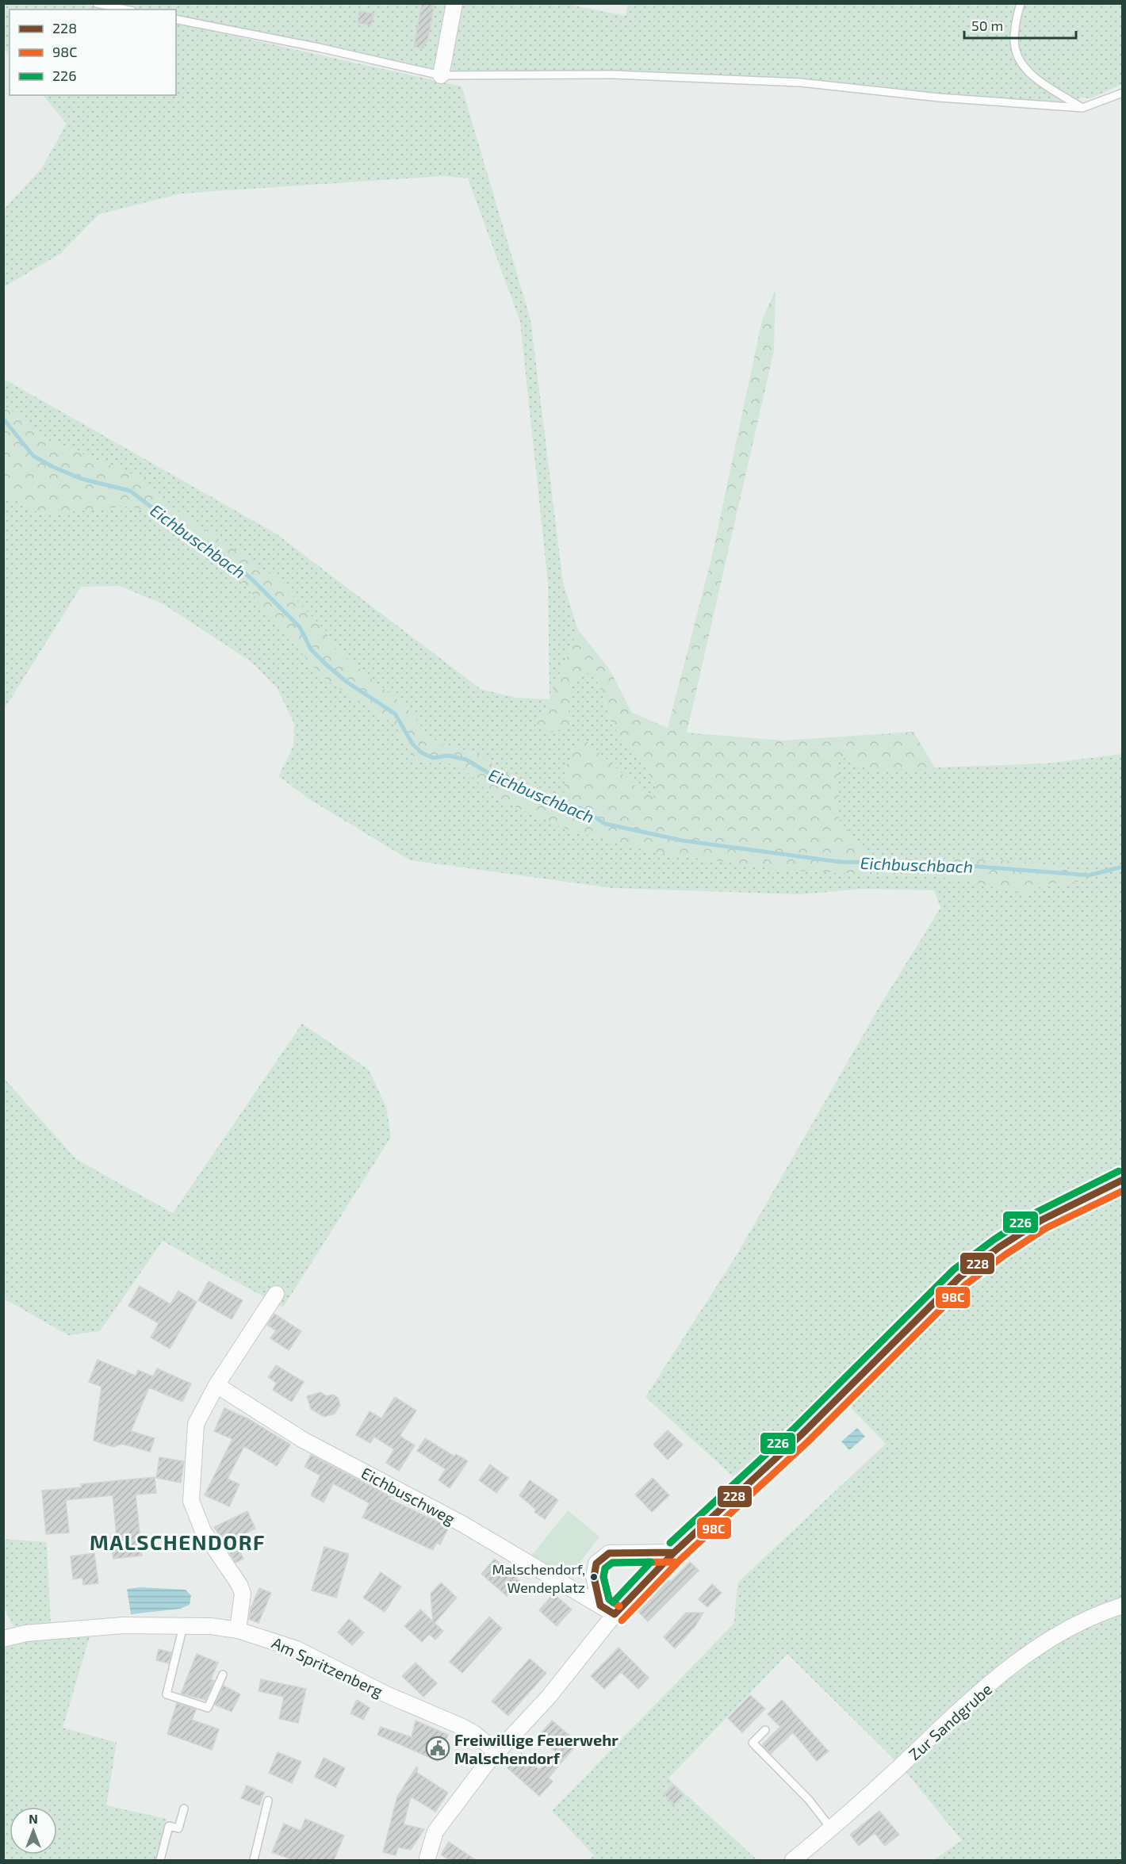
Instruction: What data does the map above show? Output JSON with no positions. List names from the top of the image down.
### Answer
{
  "streets": {
    "street": ["Eichbuschweg", "Am Spritzenberg", "Zur Sandgrube"]
  },
  "districts": ["MALSCHENDORF"],
  "water": ["Eichbuschbach"],
  "places": {
    "other": ["Malschendorf, Wendeplatz"],
    "public building": ["Freiwillige Feuerwehr Malschendorf"]
  },
  "lines": ["transit line 226", "transit line 228", "transit line 98C"],
  "legend": ["228", "98C", "226"],
  "scale_bar": "50 m",
  "north": "top"
}
